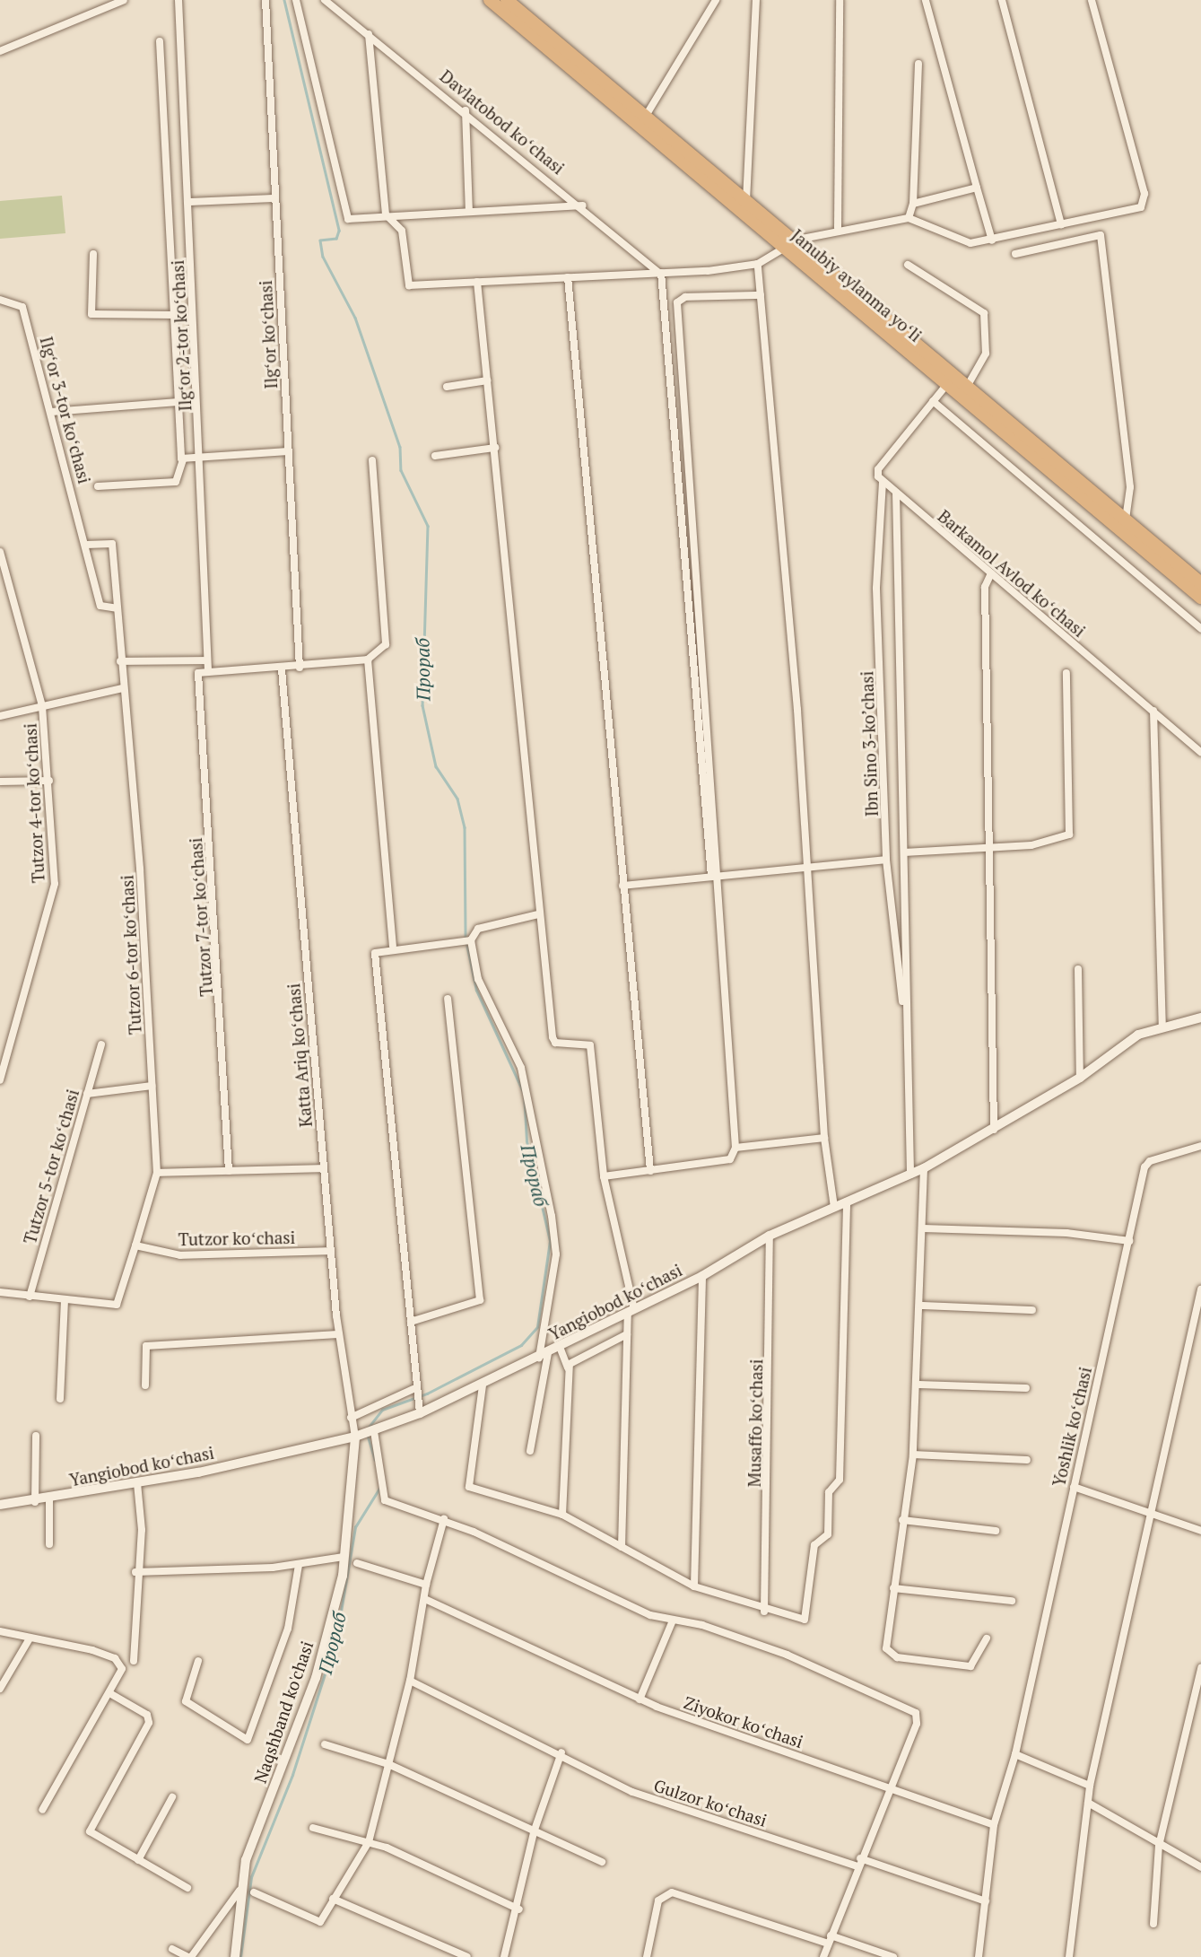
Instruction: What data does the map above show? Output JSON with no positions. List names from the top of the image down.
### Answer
{
  "streets": {
    "highway": ["Janubiy aylanma yoʻli"],
    "street": [
      "Davlatobod koʻchasi",
      "Ilgʻor koʻchasi",
      "Ilgʻor 2-tor koʻchasi",
      "Ilgʻor 3-tor koʻchasi",
      "Barkamol Avlod koʻchasi",
      "Ibn Sino 3-koʼchasi",
      "Tutzor 4-tor koʻchasi",
      "Tutzor 7-tor koʻchasi",
      "Tutzor 6-tor koʻchasi",
      "Katta Ariq koʻchasi",
      "Tutzor 5-tor koʻchasi",
      "Tutzor koʻchasi",
      "Yangiobod koʻchasi",
      "Musaffo koʻchasi",
      "Yoshlik koʻchasi",
      "Naqshband ko'chasi",
      "Ziyokor koʻchasi",
      "Gulzor koʻchasi"
    ]
  },
  "crossings": [
    ["Ilgʻor 2-tor koʻchasi", "Tutzor 7-tor koʻchasi"],
    ["Barkamol Avlod koʻchasi", "Ibn Sino 3-koʼchasi"],
    ["Ibn Sino 3-koʼchasi", "Yangiobod koʻchasi"],
    ["Tutzor 6-tor koʻchasi", "Tutzor koʻchasi"],
    ["Katta Ariq koʻchasi", "Tutzor koʻchasi"],
    ["Katta Ariq koʻchasi", "Yangiobod koʻchasi"],
    ["Katta Ariq koʻchasi", "Naqshband ko'chasi"],
    ["Yangiobod koʻchasi", "Musaffo koʻchasi"],
    ["Yangiobod koʻchasi", "Naqshband ko'chasi"],
    ["Yoshlik koʻchasi", "Ziyokor koʻchasi"],
    ["Yoshlik koʻchasi", "Gulzor koʻchasi"]
  ],
  "water": ["Прораб"]
}
